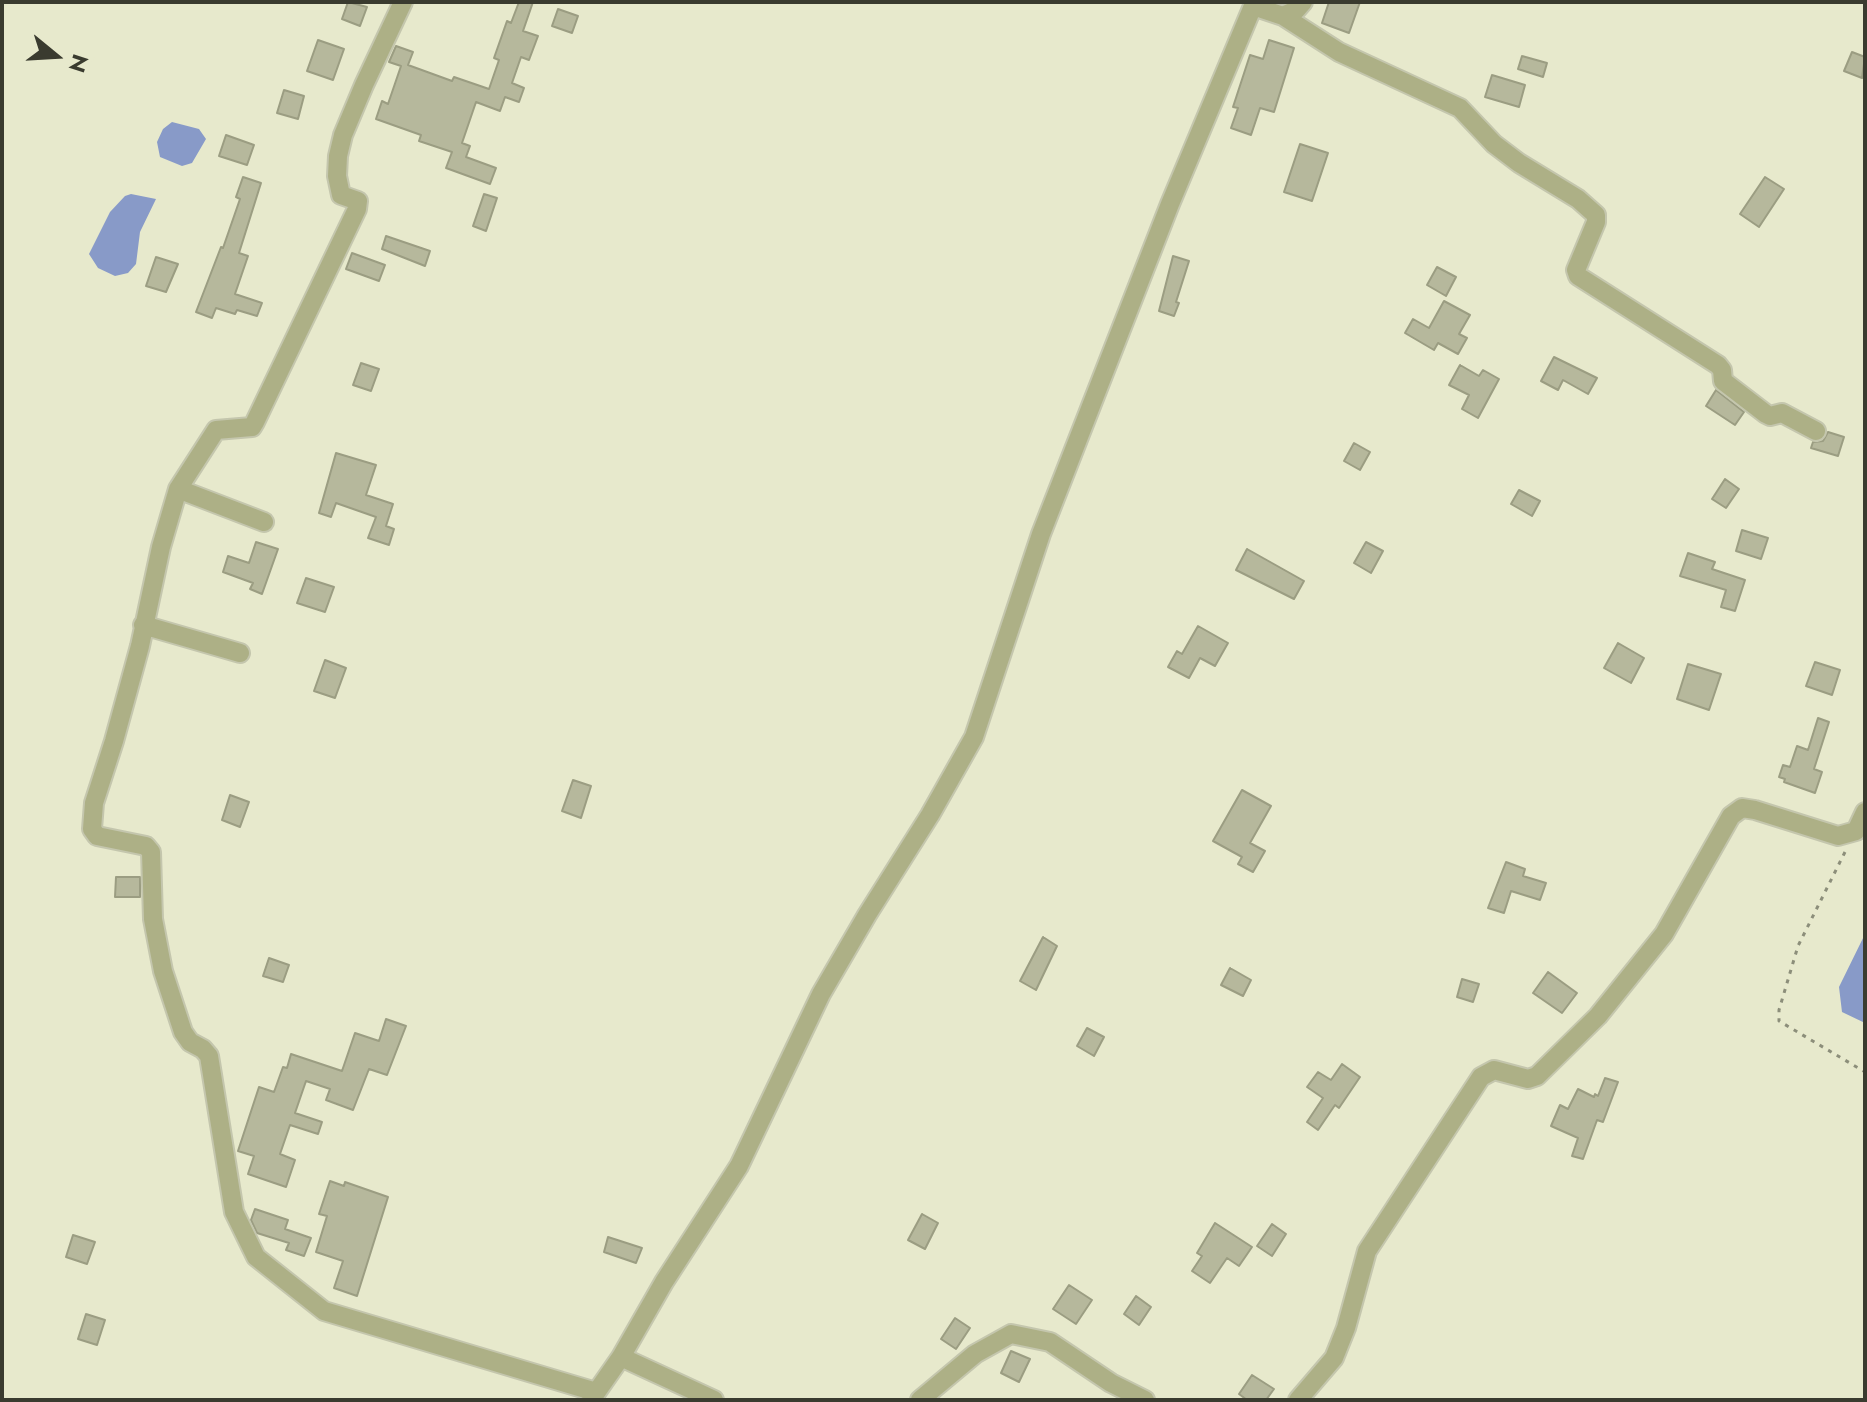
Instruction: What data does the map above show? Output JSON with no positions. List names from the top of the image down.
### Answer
{
  "north": "right"
}
